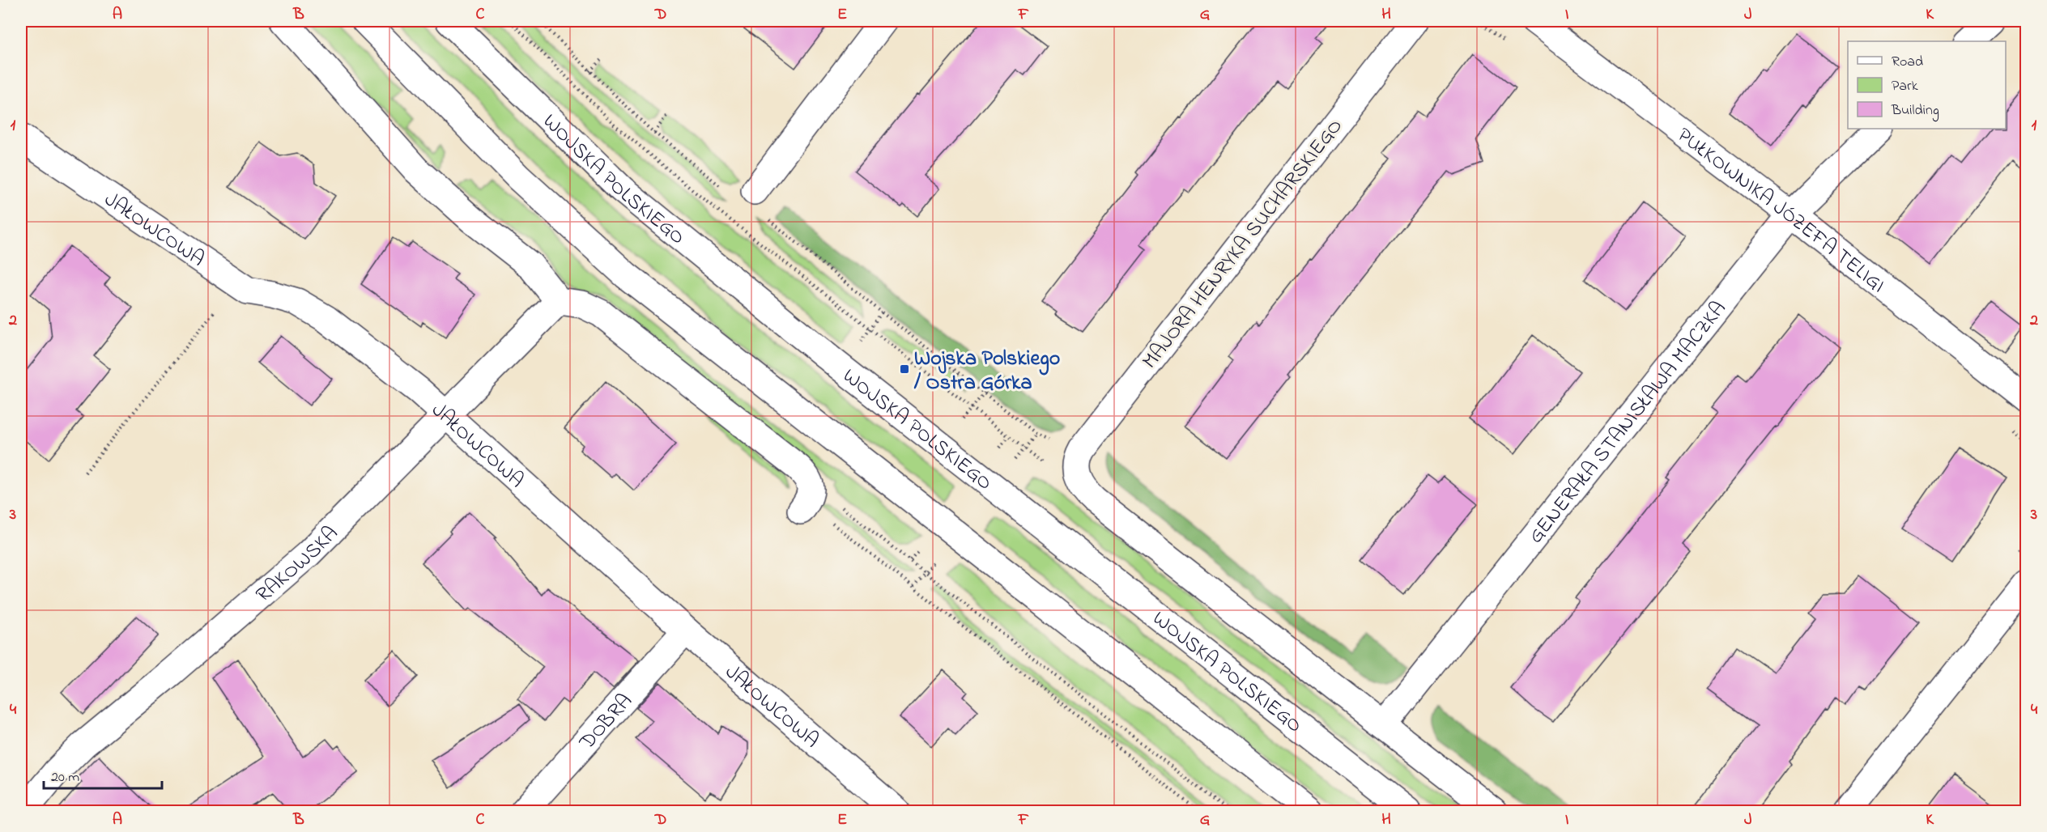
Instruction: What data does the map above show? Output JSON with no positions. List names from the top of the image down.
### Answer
{
  "streets": {
    "street": [
      "WOJSKA POLSKIEGO",
      "PUŁKOWNIKA JÓZEFA TELIGI",
      "JAŁOWCOWA",
      "MAJORA HENRYKA SUCHARSKIEGO",
      "GENERAŁA STANISŁAWA MACZKA",
      "RAKOWSKA",
      "DOBRA"
    ]
  },
  "crossings": [
    ["PUŁKOWNIKA JÓZEFA TELIGI", "GENERAŁA STANISŁAWA MACZKA"],
    ["JAŁOWCOWA", "RAKOWSKA"],
    ["JAŁOWCOWA", "DOBRA"]
  ],
  "places": {
    "transit": ["Wojska Polskiego / Ostra Górka"]
  },
  "legend": ["Road", "Park", "Building"],
  "scale_bar": "20 m",
  "grid": {
    "columns": [
      "A",
      "B",
      "C",
      "D",
      "E",
      "F",
      "G",
      "H",
      "I",
      "J",
      "K"
    ],
    "rows": [
      "1",
      "2",
      "3",
      "4"
    ]
  }
}
